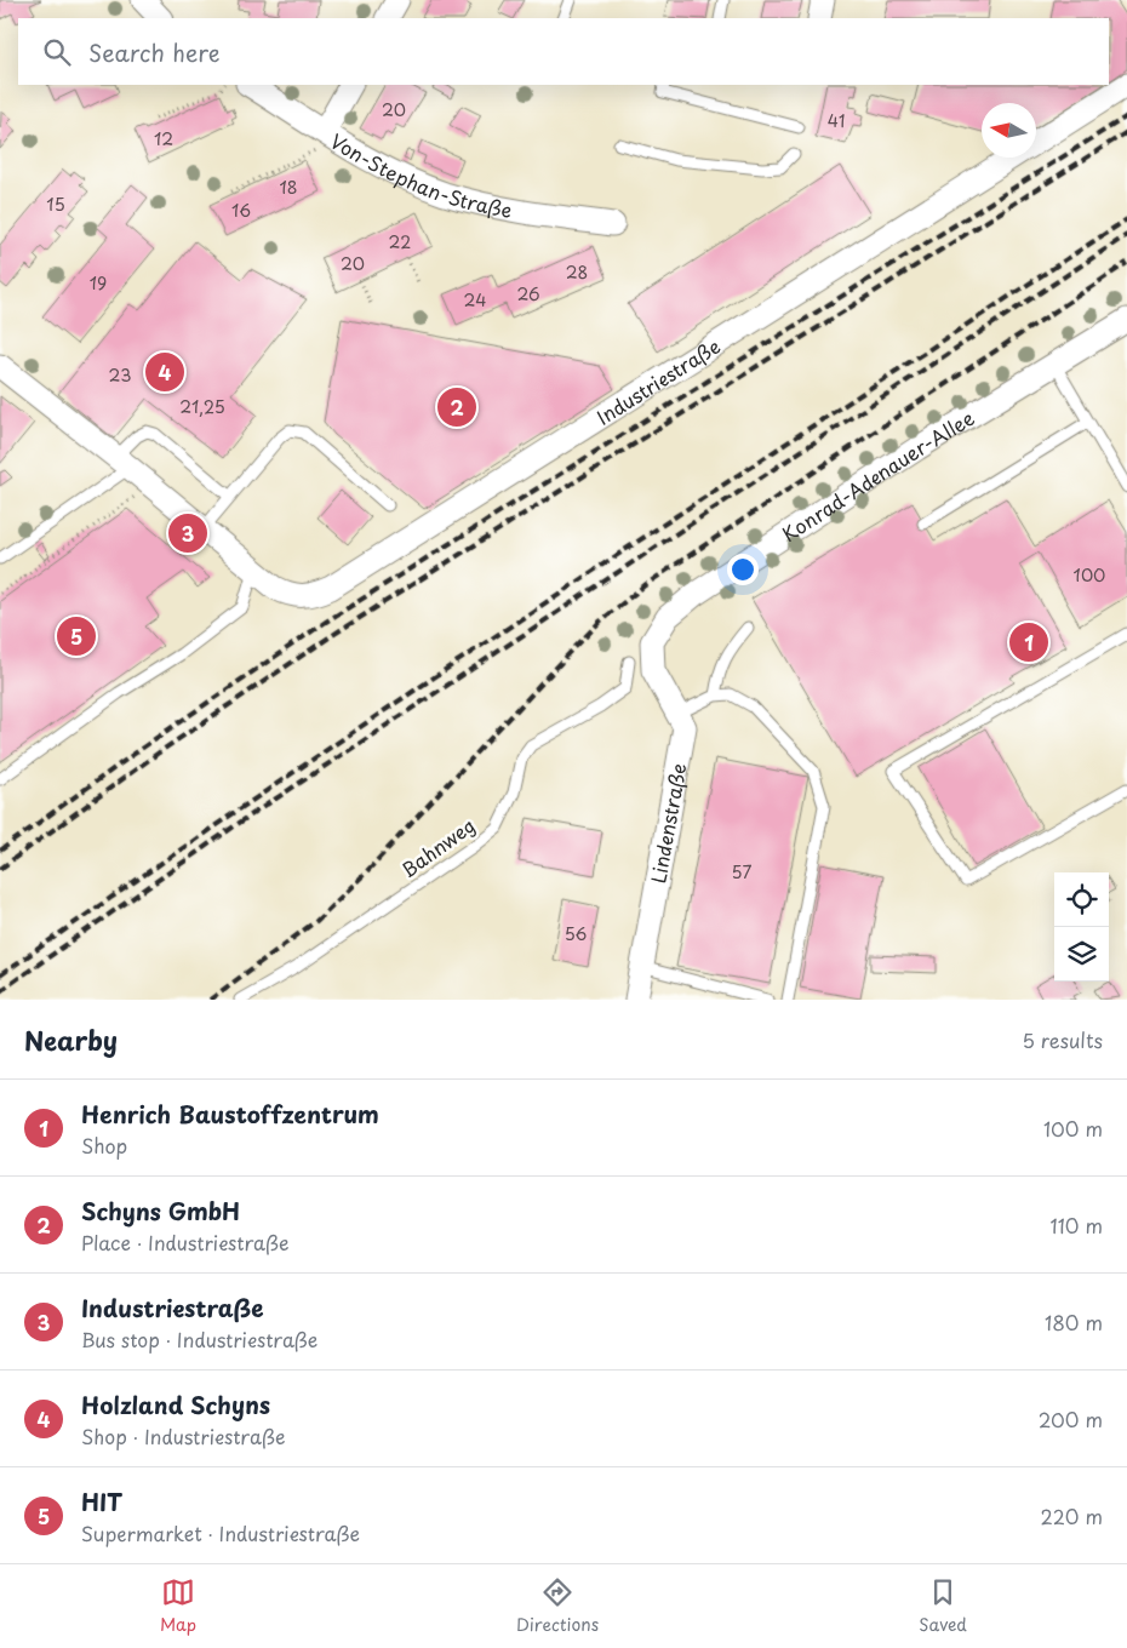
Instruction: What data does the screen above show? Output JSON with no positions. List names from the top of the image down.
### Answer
{
  "streets": {
    "street": [
      "Von-Stephan-Straße",
      "Industriestraße",
      "Konrad-Adenauer-Allee",
      "Lindenstraße"
    ],
    "lane": ["Bahnweg"]
  },
  "crossings": [
    ["Konrad-Adenauer-Allee", "Lindenstraße"]
  ],
  "house_numbers": [
    "20",
    "41",
    "12",
    "18",
    "15",
    "16",
    "22",
    "20",
    "28",
    "19",
    "26",
    "24",
    "23",
    "21,25",
    "100",
    "57",
    "56"
  ],
  "north": "left",
  "page": {
    "search": "Search here",
    "pins": [
      "4",
      "2",
      "3",
      "5",
      "1"
    ],
    "heading": ["Nearby", "5 results"],
    "list": [
      {
        "mark": "1",
        "name": "Henrich Baustoffzentrum",
        "note": "Shop",
        "value": "100 m"
      },
      {
        "mark": "2",
        "name": "Schyns GmbH",
        "note": "Place · Industriestraße",
        "value": "110 m"
      },
      {
        "mark": "3",
        "name": "Industriestraße",
        "note": "Bus stop · Industriestraße",
        "value": "180 m"
      },
      {
        "mark": "4",
        "name": "Holzland Schyns",
        "note": "Shop · Industriestraße",
        "value": "200 m"
      },
      {
        "mark": "5",
        "name": "HIT",
        "note": "Supermarket · Industriestraße",
        "value": "220 m"
      }
    ],
    "nav": ["Map", "Directions", "Saved"]
  }
}
